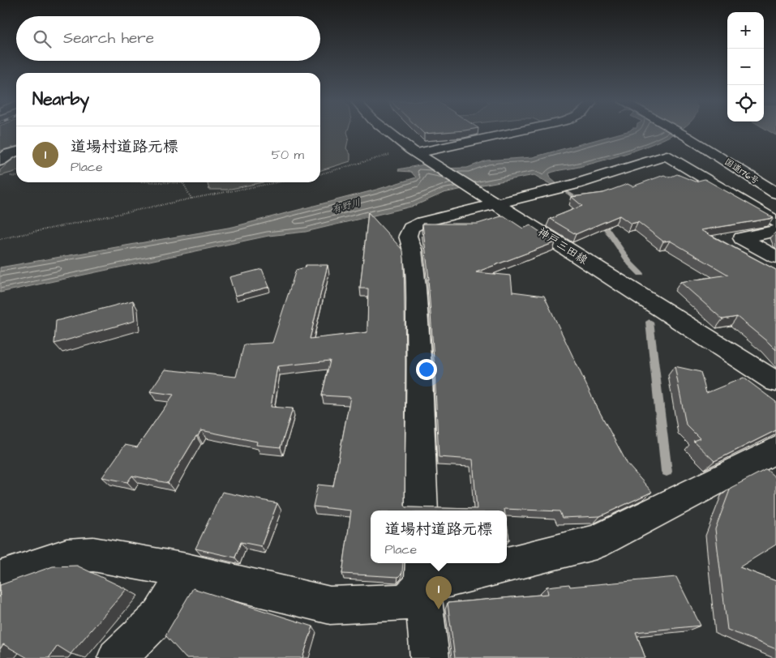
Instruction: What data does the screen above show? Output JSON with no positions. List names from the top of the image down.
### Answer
{
  "streets": {
    "main road": ["国道176号", "神戸三田線"]
  },
  "water": ["有野川"],
  "page": {
    "map_buttons": ["+", "−"],
    "search": "Search here",
    "heading": "Nearby",
    "list": [
      {
        "mark": "1",
        "name": "道場村道路元標",
        "note": "Place",
        "value": "50 m"
      }
    ],
    "popup": ["道場村道路元標", "Place"],
    "pins": "1"
  }
}
